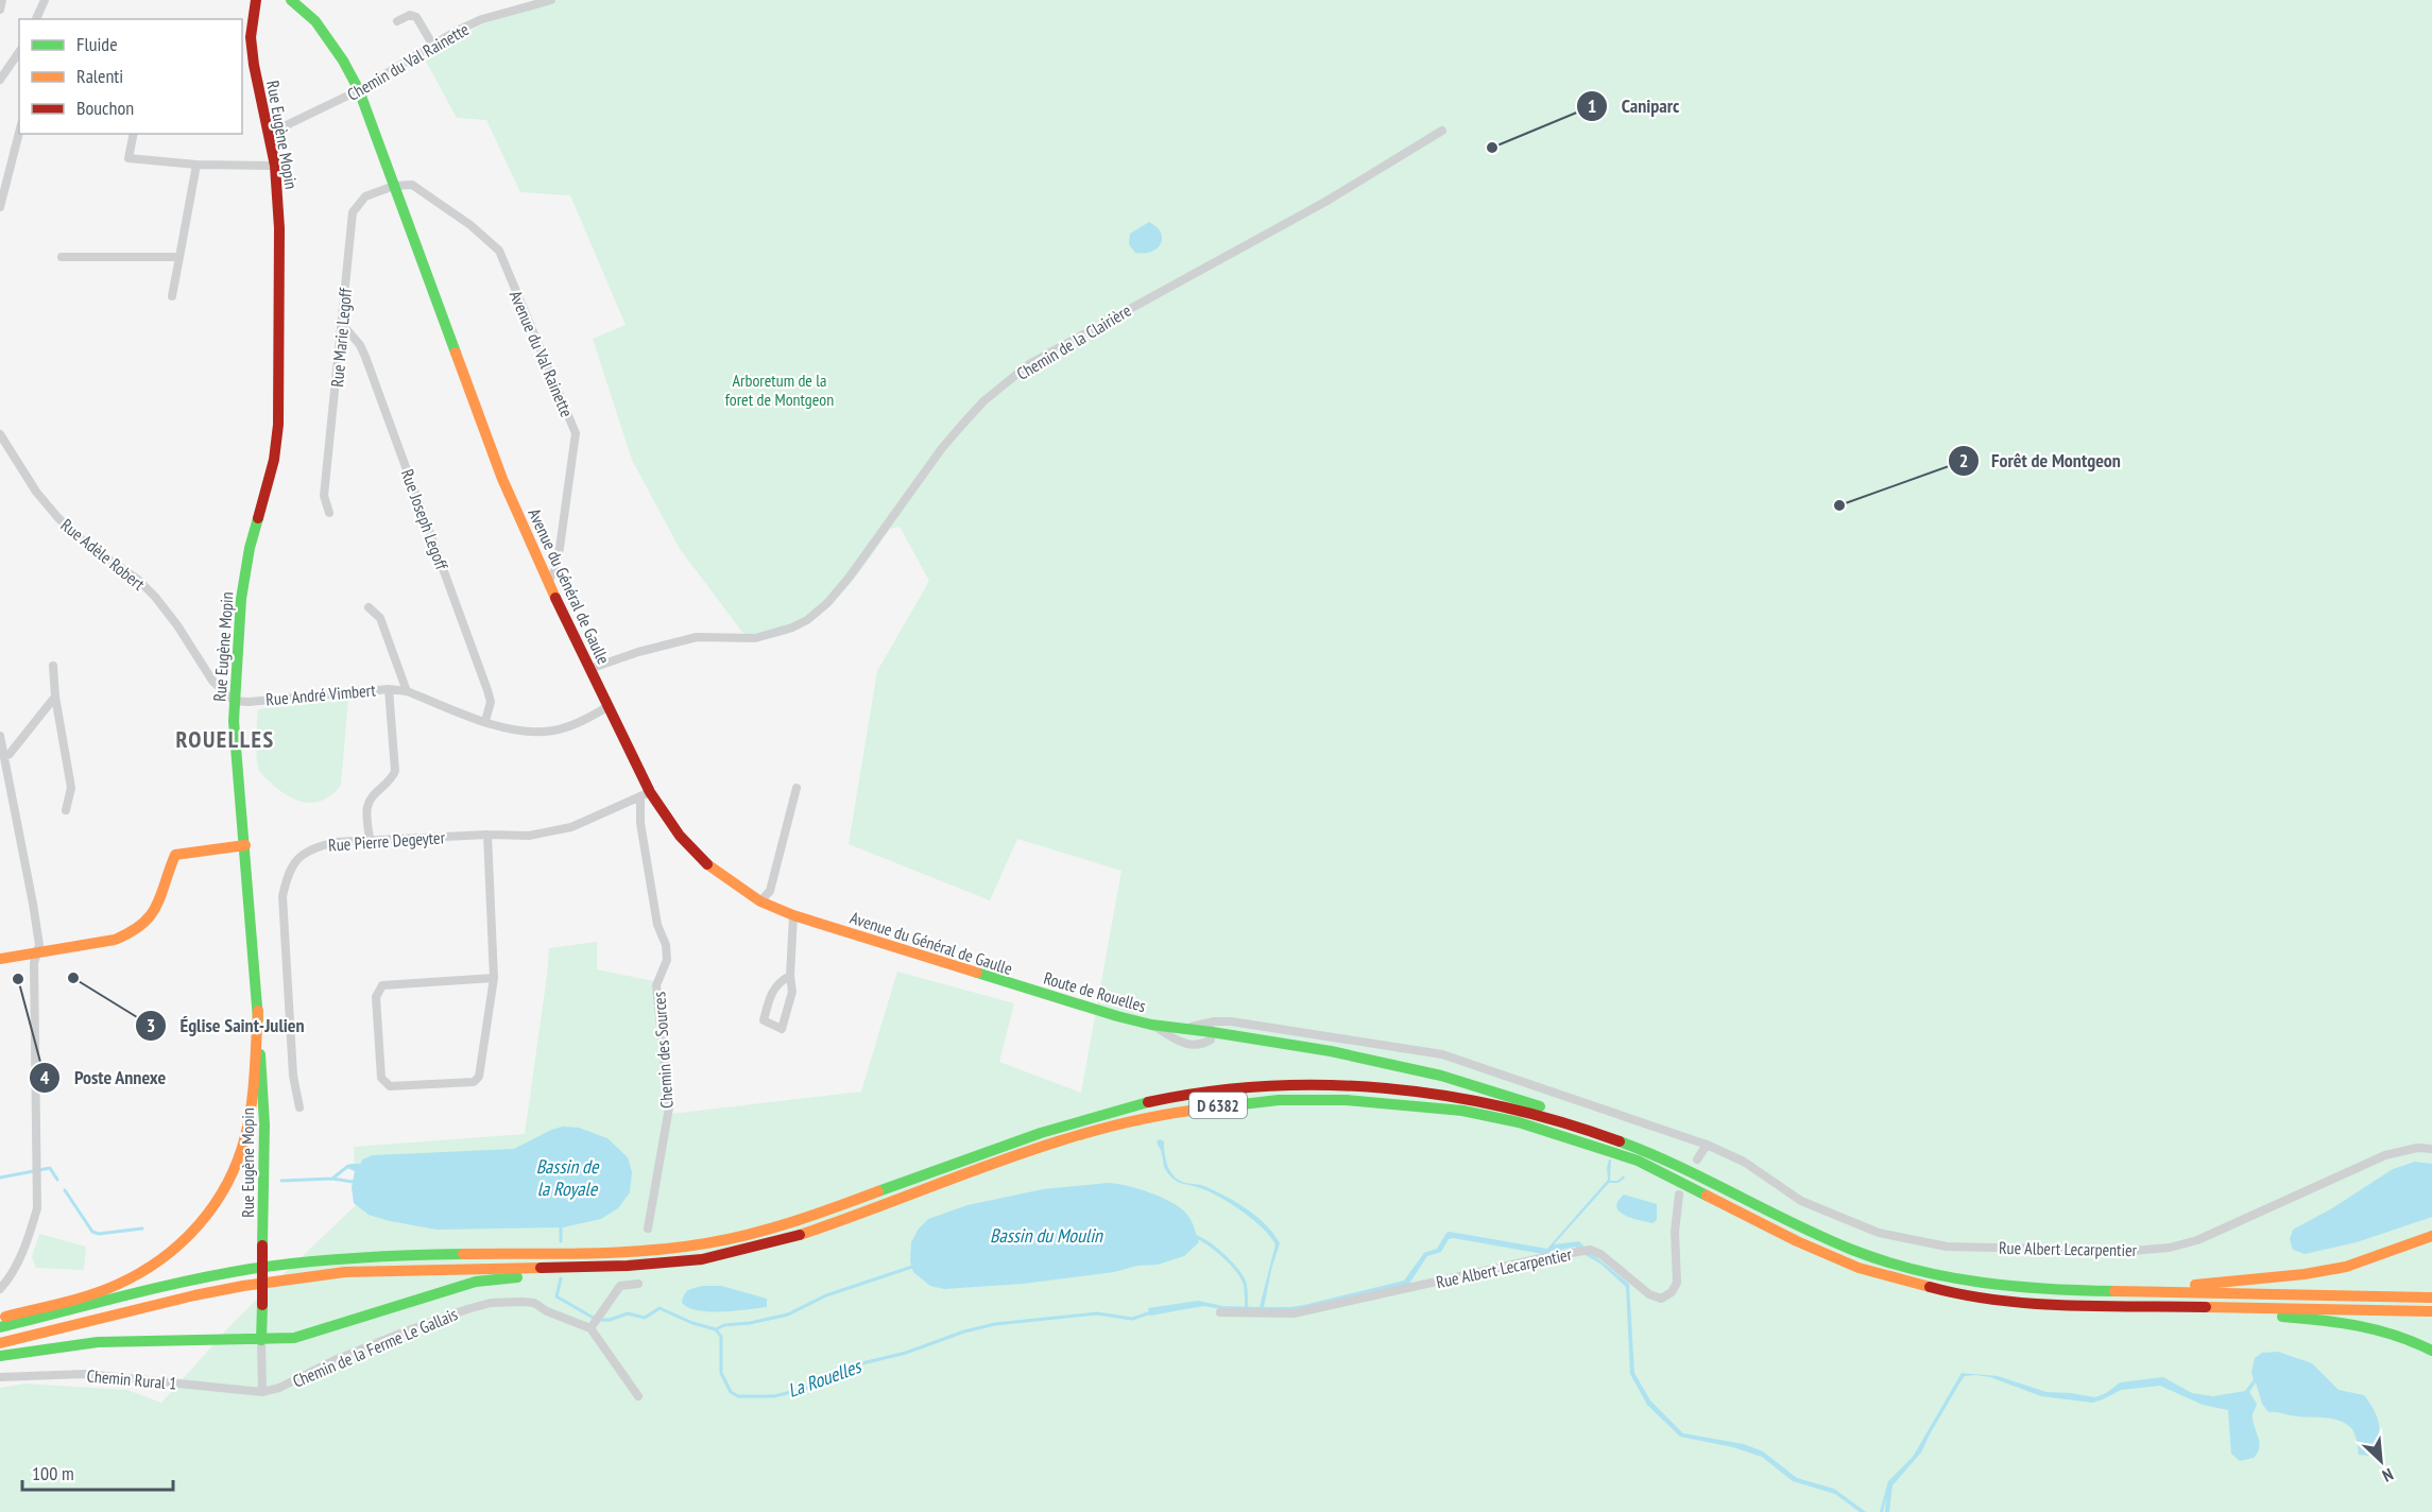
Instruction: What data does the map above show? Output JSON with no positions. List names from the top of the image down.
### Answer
{
  "streets": {
    "main road": [
      "Rue Eugène Mopin",
      "Avenue du Général de Gaulle",
      "Route de Rouelles",
      "D 6382"
    ],
    "street": [
      "Chemin du Val Rainette",
      "Rue Marie Legoff",
      "Chemin de la Clairière",
      "Avenue du Val Rainette",
      "Rue Joseph Legoff",
      "Rue Adèle Robert",
      "Rue André Vimbert",
      "Rue Pierre Degeyter",
      "Chemin des Sources",
      "Rue Albert Lecarpentier",
      "Chemin de la Ferme Le Gallais",
      "Chemin Rural 1"
    ]
  },
  "crossings": [
    ["Chemin du Val Rainette", "Rue Eugène Mopin"],
    ["Chemin du Val Rainette", "Avenue du Général de Gaulle"],
    ["Rue Eugène Mopin", "Rue Adèle Robert"],
    ["Rue Eugène Mopin", "Rue André Vimbert"],
    ["Rue Marie Legoff", "Avenue du Val Rainette"],
    ["Rue Marie Legoff", "Rue Joseph Legoff"],
    ["Rue Marie Legoff", "Avenue du Général de Gaulle"],
    ["Chemin de la Clairière", "Avenue du Général de Gaulle"],
    ["Avenue du Val Rainette", "Avenue du Général de Gaulle"],
    ["Rue Joseph Legoff", "Rue André Vimbert"],
    ["Rue Adèle Robert", "Rue André Vimbert"],
    ["Avenue du Général de Gaulle", "Rue André Vimbert"],
    ["Avenue du Général de Gaulle", "Rue Pierre Degeyter"],
    ["Avenue du Général de Gaulle", "Route de Rouelles"],
    ["Avenue du Général de Gaulle", "Chemin des Sources"],
    ["Rue Pierre Degeyter", "Chemin des Sources"],
    ["Route de Rouelles", "Rue Albert Lecarpentier"],
    ["Chemin de la Ferme Le Gallais", "Chemin Rural 1"]
  ],
  "districts": ["ROUELLES"],
  "water": ["Bassin de la Royale", "Bassin du Moulin", "La Rouelles"],
  "parks": ["Arboretum de la foret de Montgeon"],
  "places": [
    "Caniparc",
    "Forêt de Montgeon",
    "Église Saint-Julien",
    "Poste Annexe"
  ],
  "legend": ["Fluide", "Ralenti", "Bouchon"],
  "scale_bar": "100 m",
  "north": "bottom right"
}
